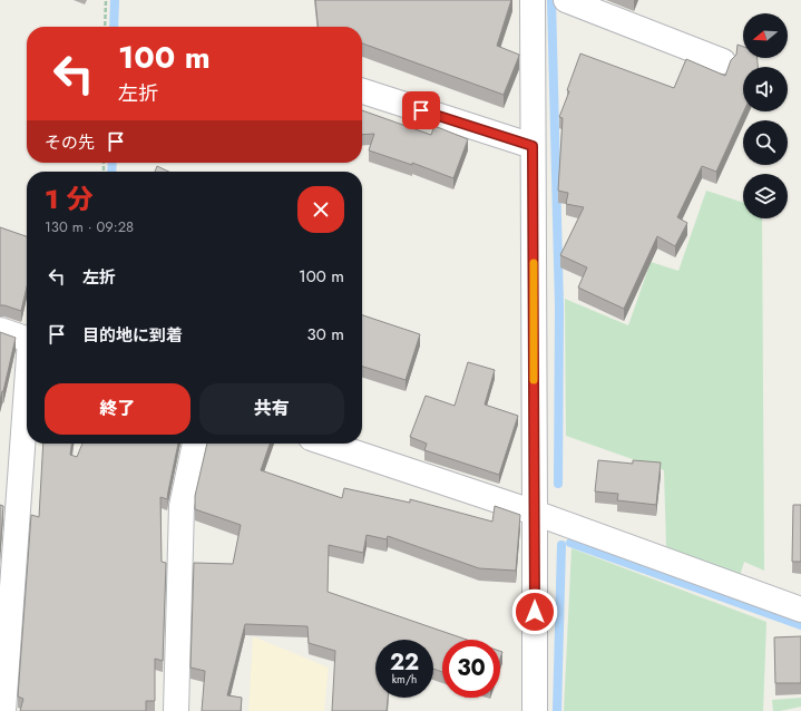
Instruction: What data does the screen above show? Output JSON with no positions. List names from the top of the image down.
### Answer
{
  "north": "left",
  "page": {
    "turn": ["100 m", "左折"],
    "then": "その先",
    "heading": ["1 分", "130 m · 09:28"],
    "list": [
      {
        "name": "左折",
        "value": "100 m"
      },
      {
        "name": "目的地に到着",
        "value": "30 m"
      }
    ],
    "buttons": ["終了", "共有"],
    "speed": "22 km/h",
    "limit": "30"
  }
}
